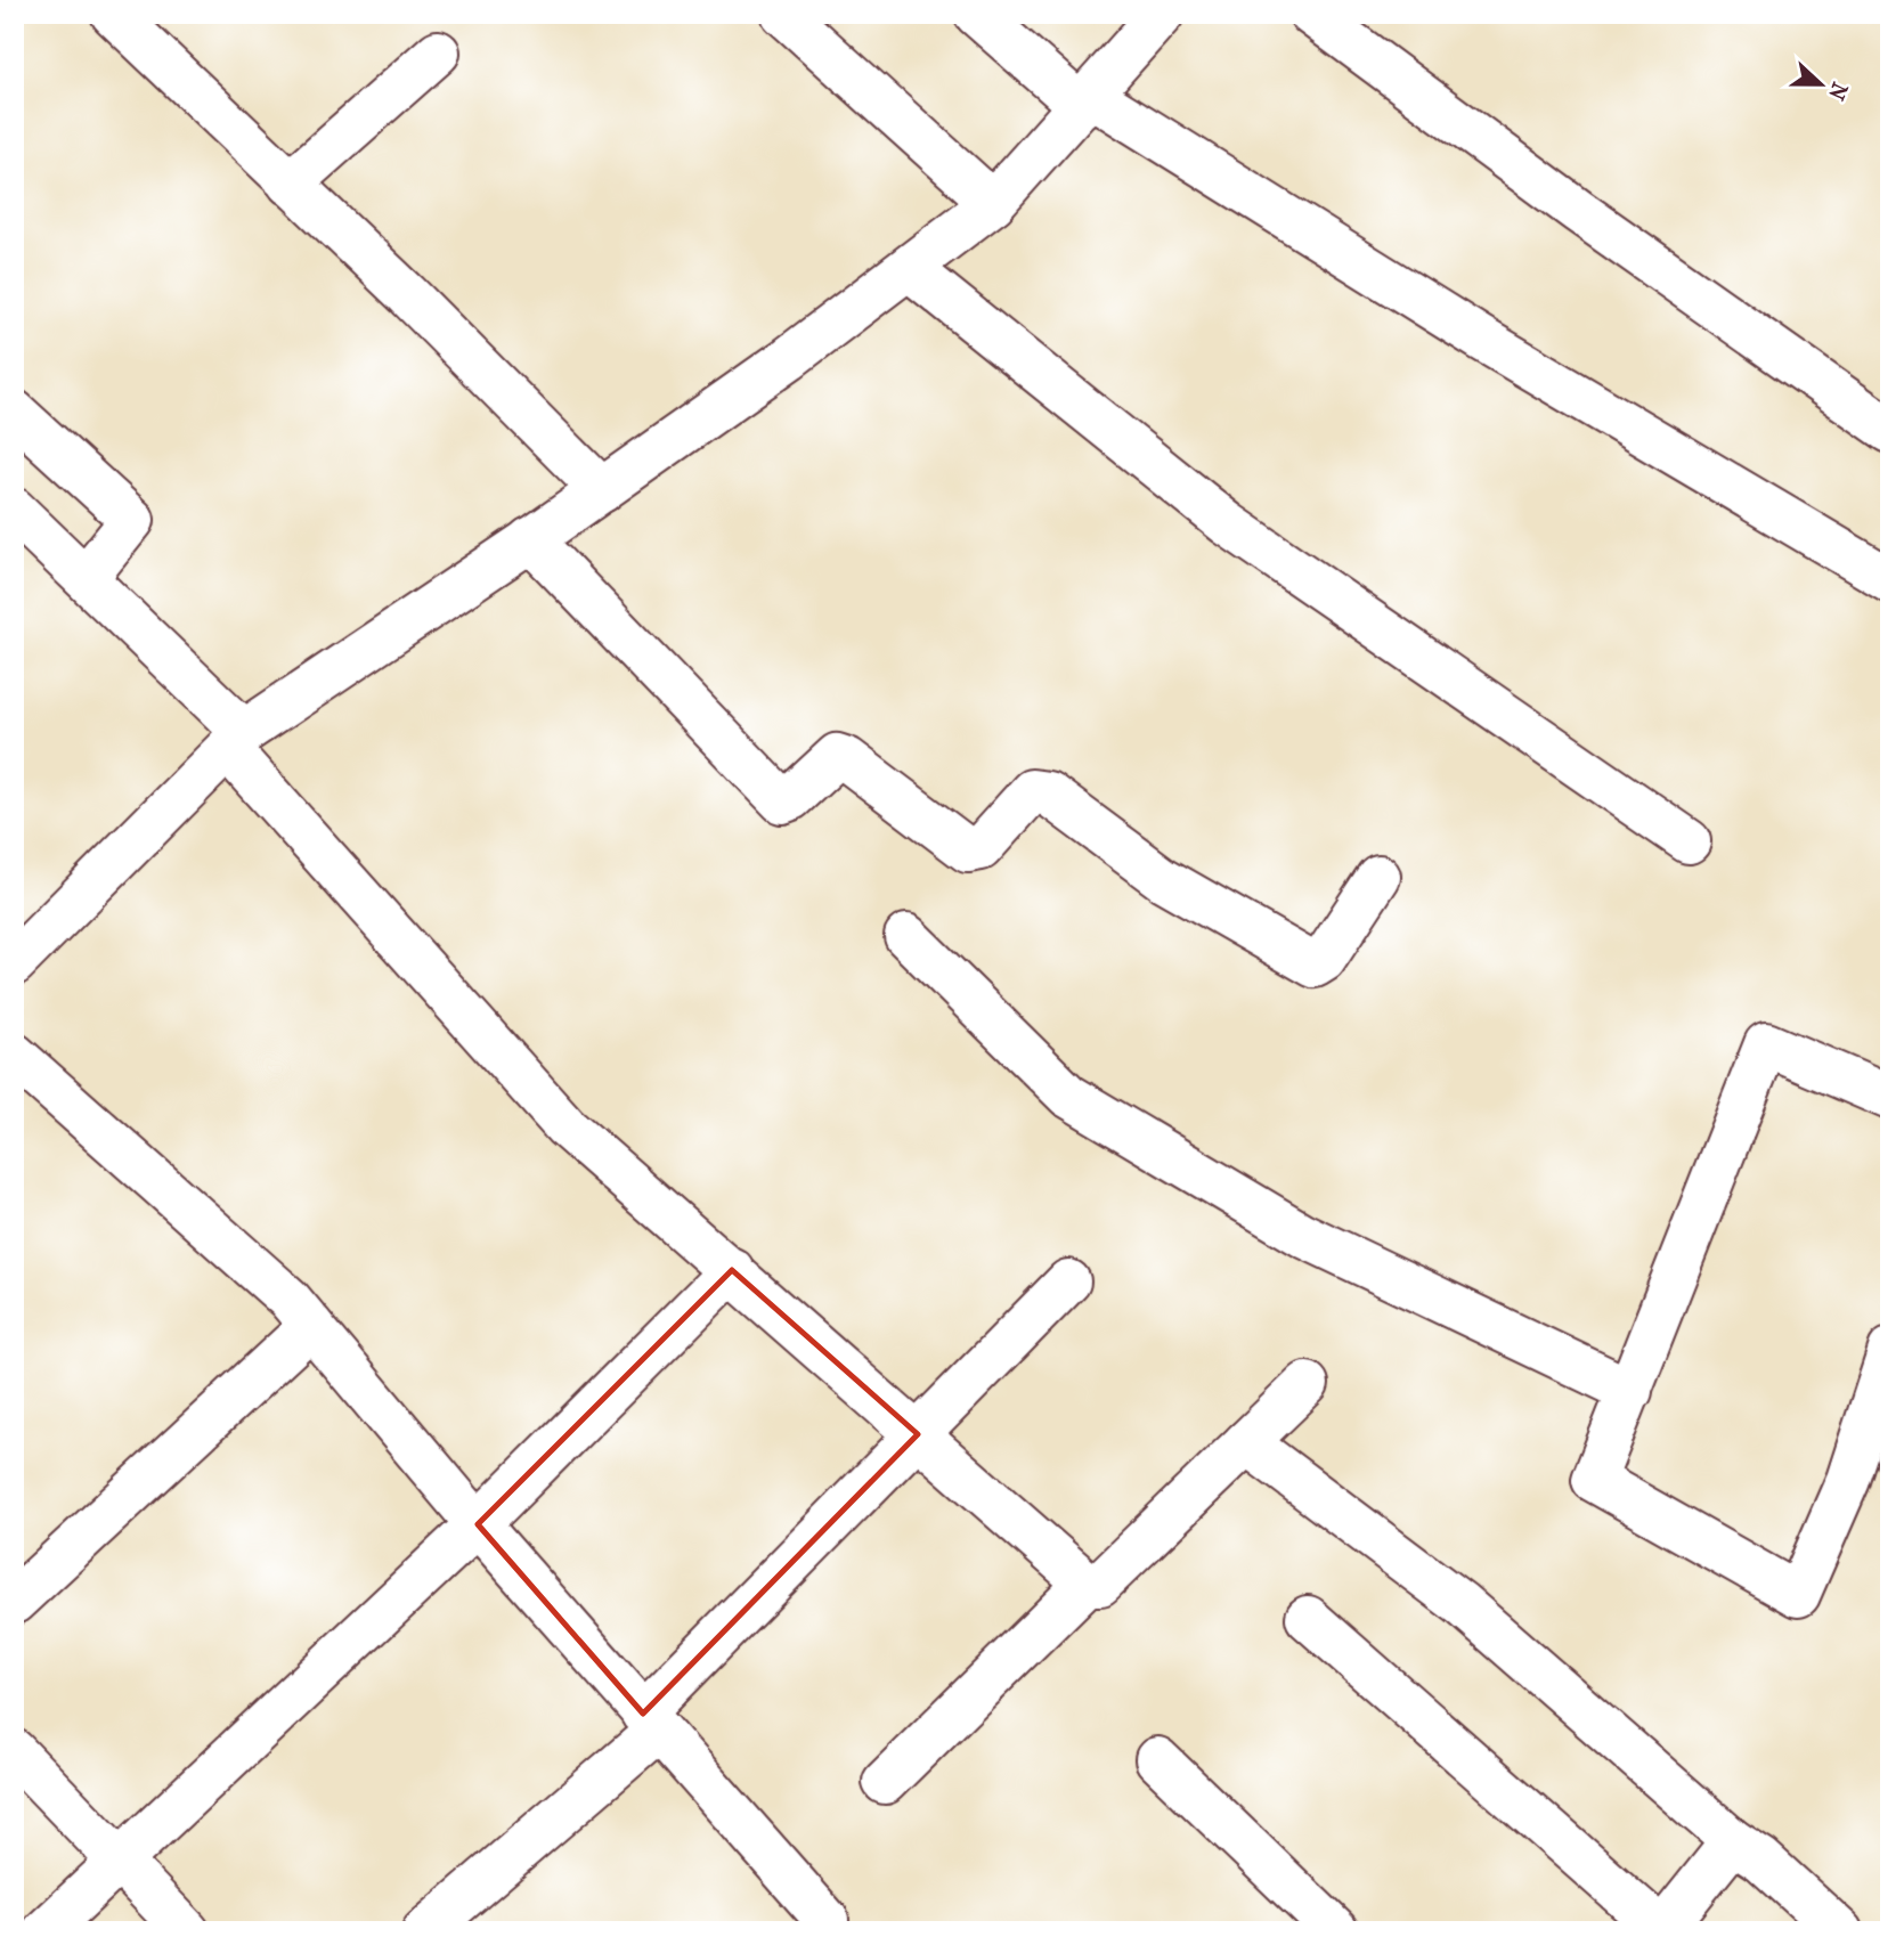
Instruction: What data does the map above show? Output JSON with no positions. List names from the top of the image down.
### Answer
{
  "north": "right"
}
